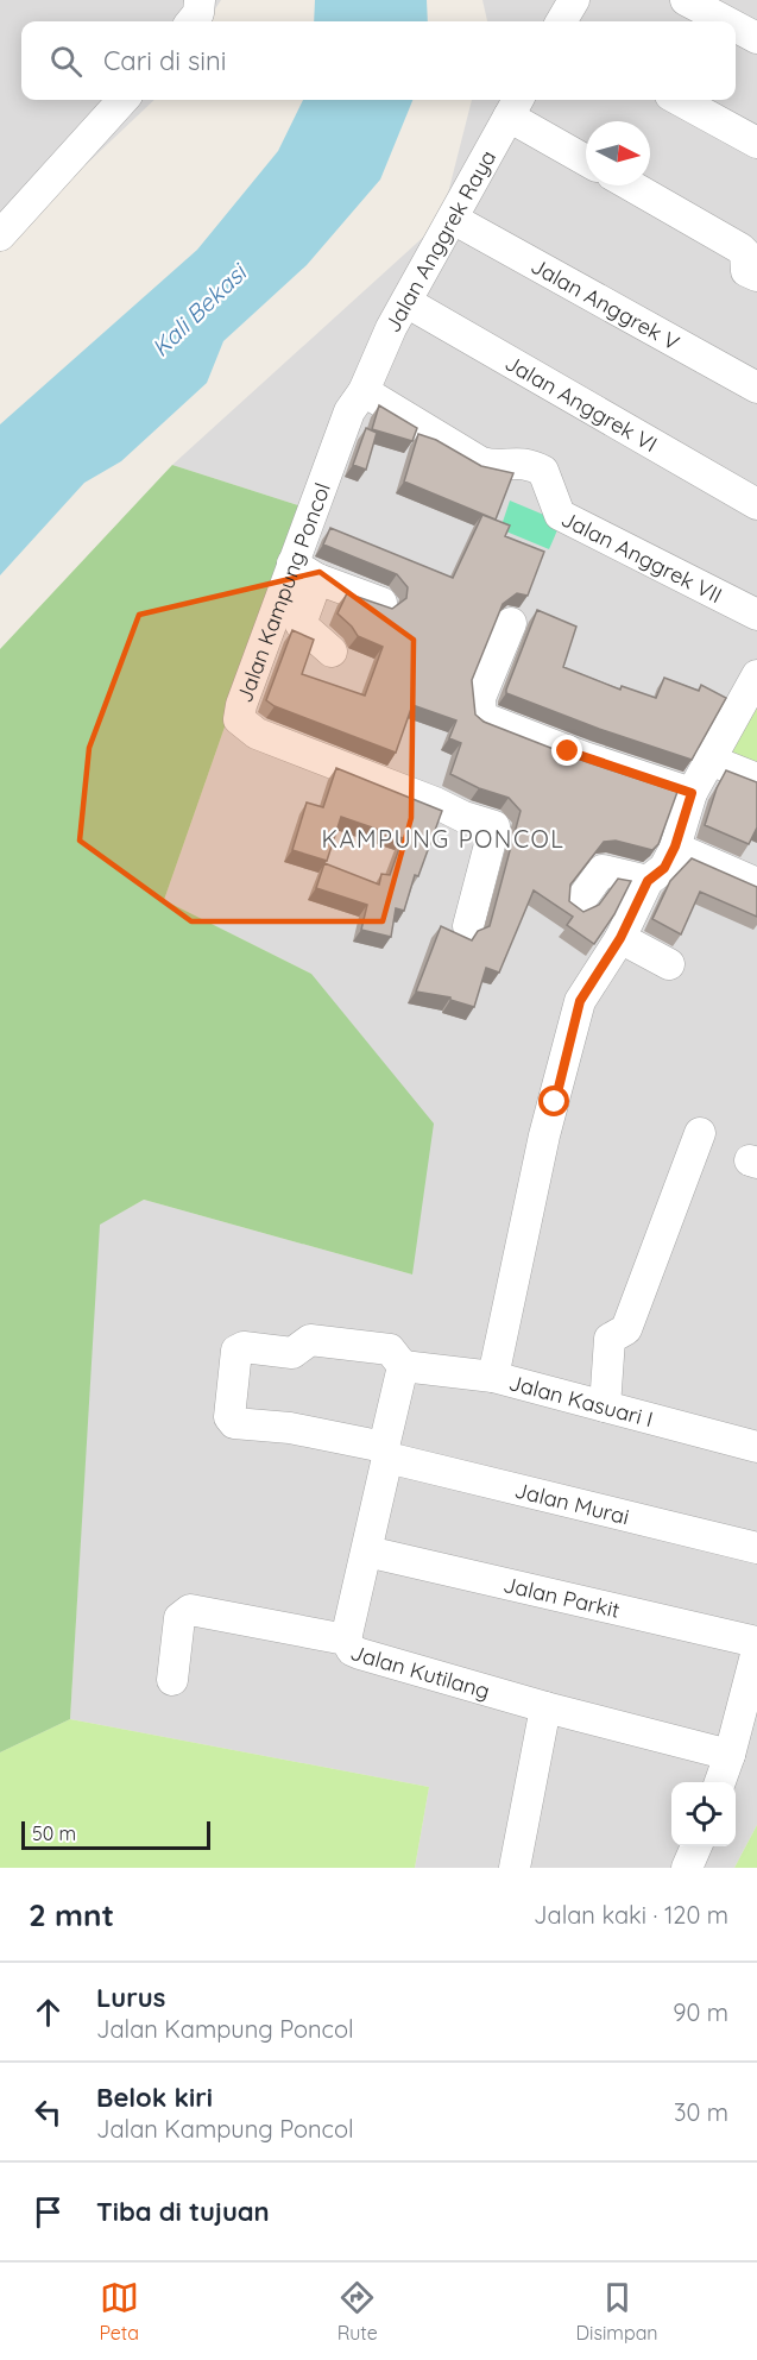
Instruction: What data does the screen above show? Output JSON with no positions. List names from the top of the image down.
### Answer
{
  "streets": {
    "street": [
      "Jalan Anggrek Raya",
      "Jalan Anggrek V",
      "Jalan Anggrek VI",
      "Jalan Anggrek VII",
      "Jalan Kampung Poncol",
      "Jalan Kasuari I",
      "Jalan Murai",
      "Jalan Parkit",
      "Jalan Kutilang"
    ]
  },
  "crossings": [
    ["Jalan Anggrek Raya", "Jalan Anggrek V"],
    ["Jalan Anggrek Raya", "Jalan Anggrek VI"],
    ["Jalan Anggrek Raya", "Jalan Anggrek VII"],
    ["Jalan Anggrek Raya", "Jalan Kampung Poncol"],
    ["Jalan Anggrek VII", "Jalan Kampung Poncol"],
    ["Jalan Kasuari I", "Jalan Murai"]
  ],
  "districts": ["KAMPUNG PONCOL"],
  "water": ["Kali Bekasi"],
  "scale_bar": "50 m",
  "north": "right",
  "page": {
    "search": "Cari di sini",
    "scale": "50 m",
    "heading": ["2 mnt", "Jalan kaki · 120 m"],
    "list": [
      ["Lurus", "Jalan Kampung Poncol", "90 m"],
      ["Belok kiri", "Jalan Kampung Poncol", "30 m"],
      "Tiba di tujuan"
    ],
    "nav": ["Peta", "Rute", "Disimpan"]
  }
}
